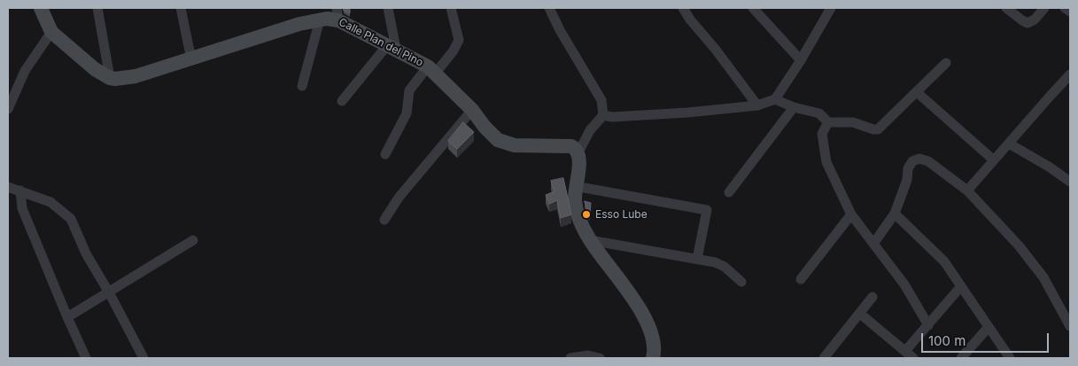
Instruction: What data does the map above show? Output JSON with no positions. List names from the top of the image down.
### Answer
{
  "streets": {
    "street": ["Calle Plan del Pino"]
  },
  "places": ["Esso Lube"],
  "scale_bar": "100 m"
}
